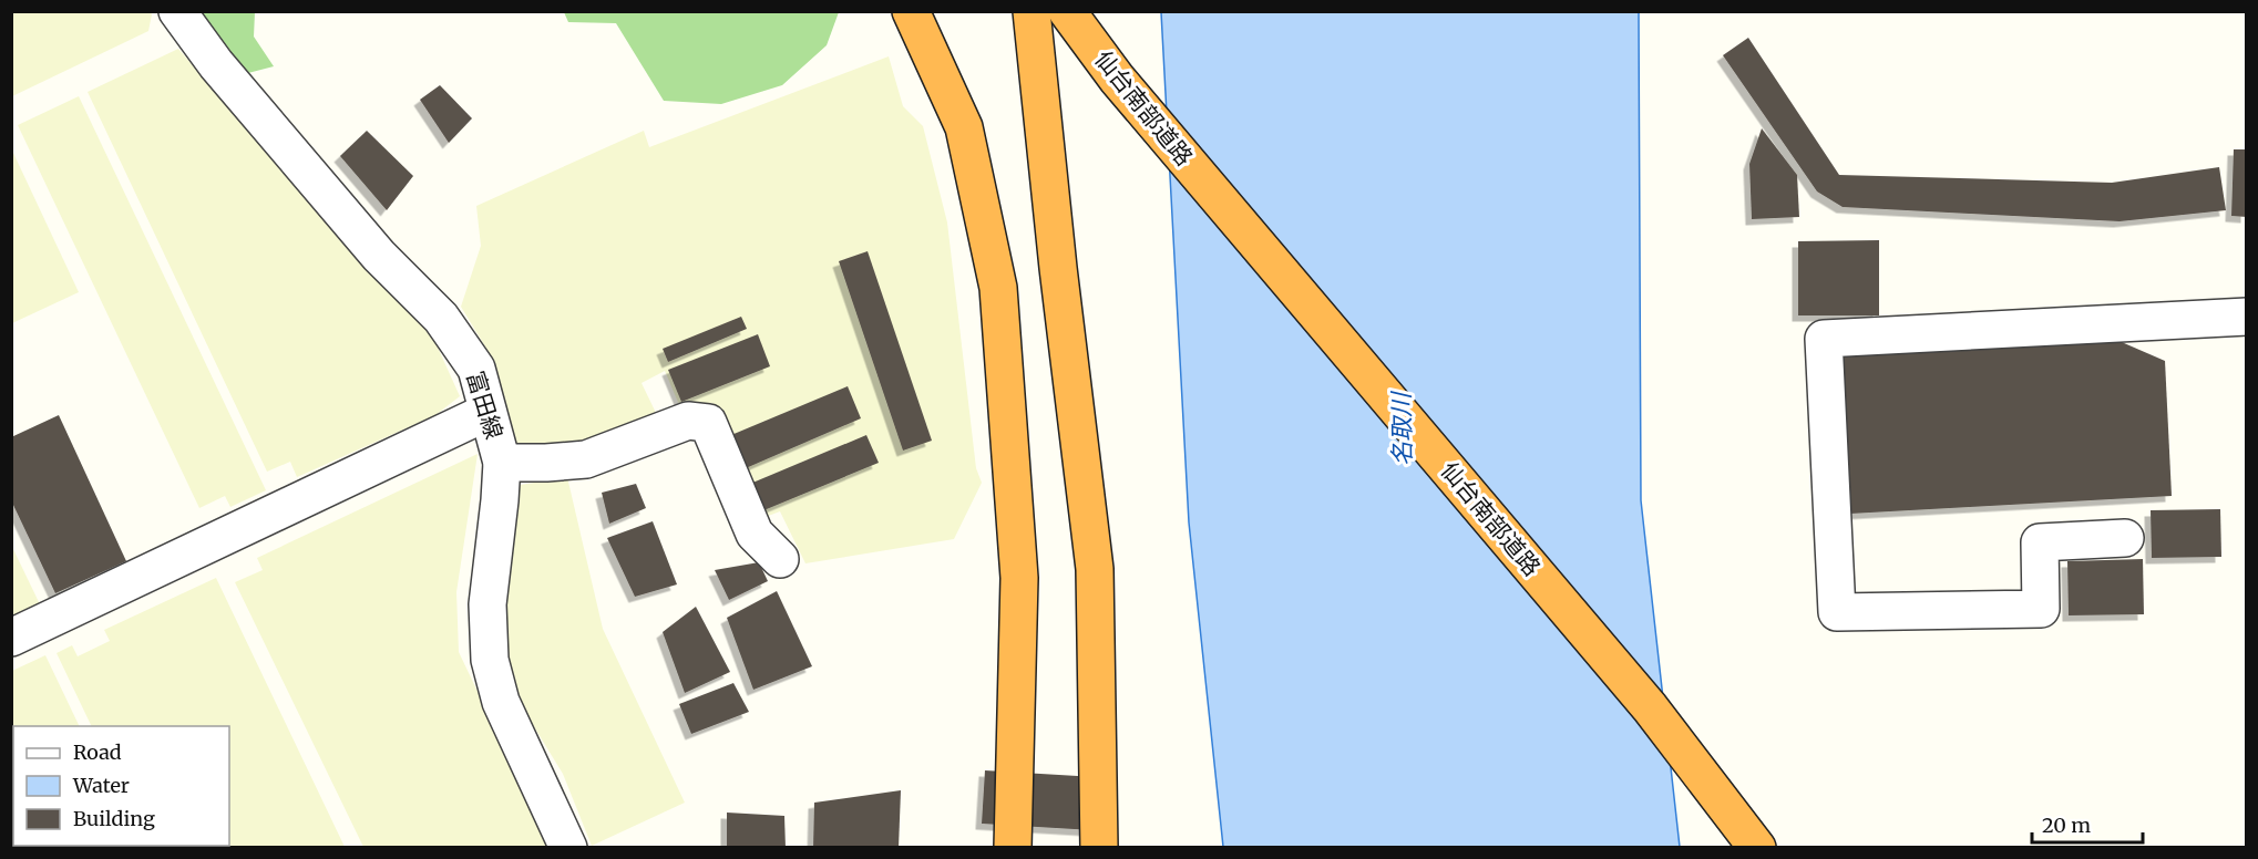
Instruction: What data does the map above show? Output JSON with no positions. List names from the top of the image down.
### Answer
{
  "streets": {
    "highway": ["仙台南部道路"],
    "street": ["富田線"]
  },
  "water": ["名取川"],
  "legend": ["Road", "Water", "Building"],
  "scale_bar": "20 m"
}
